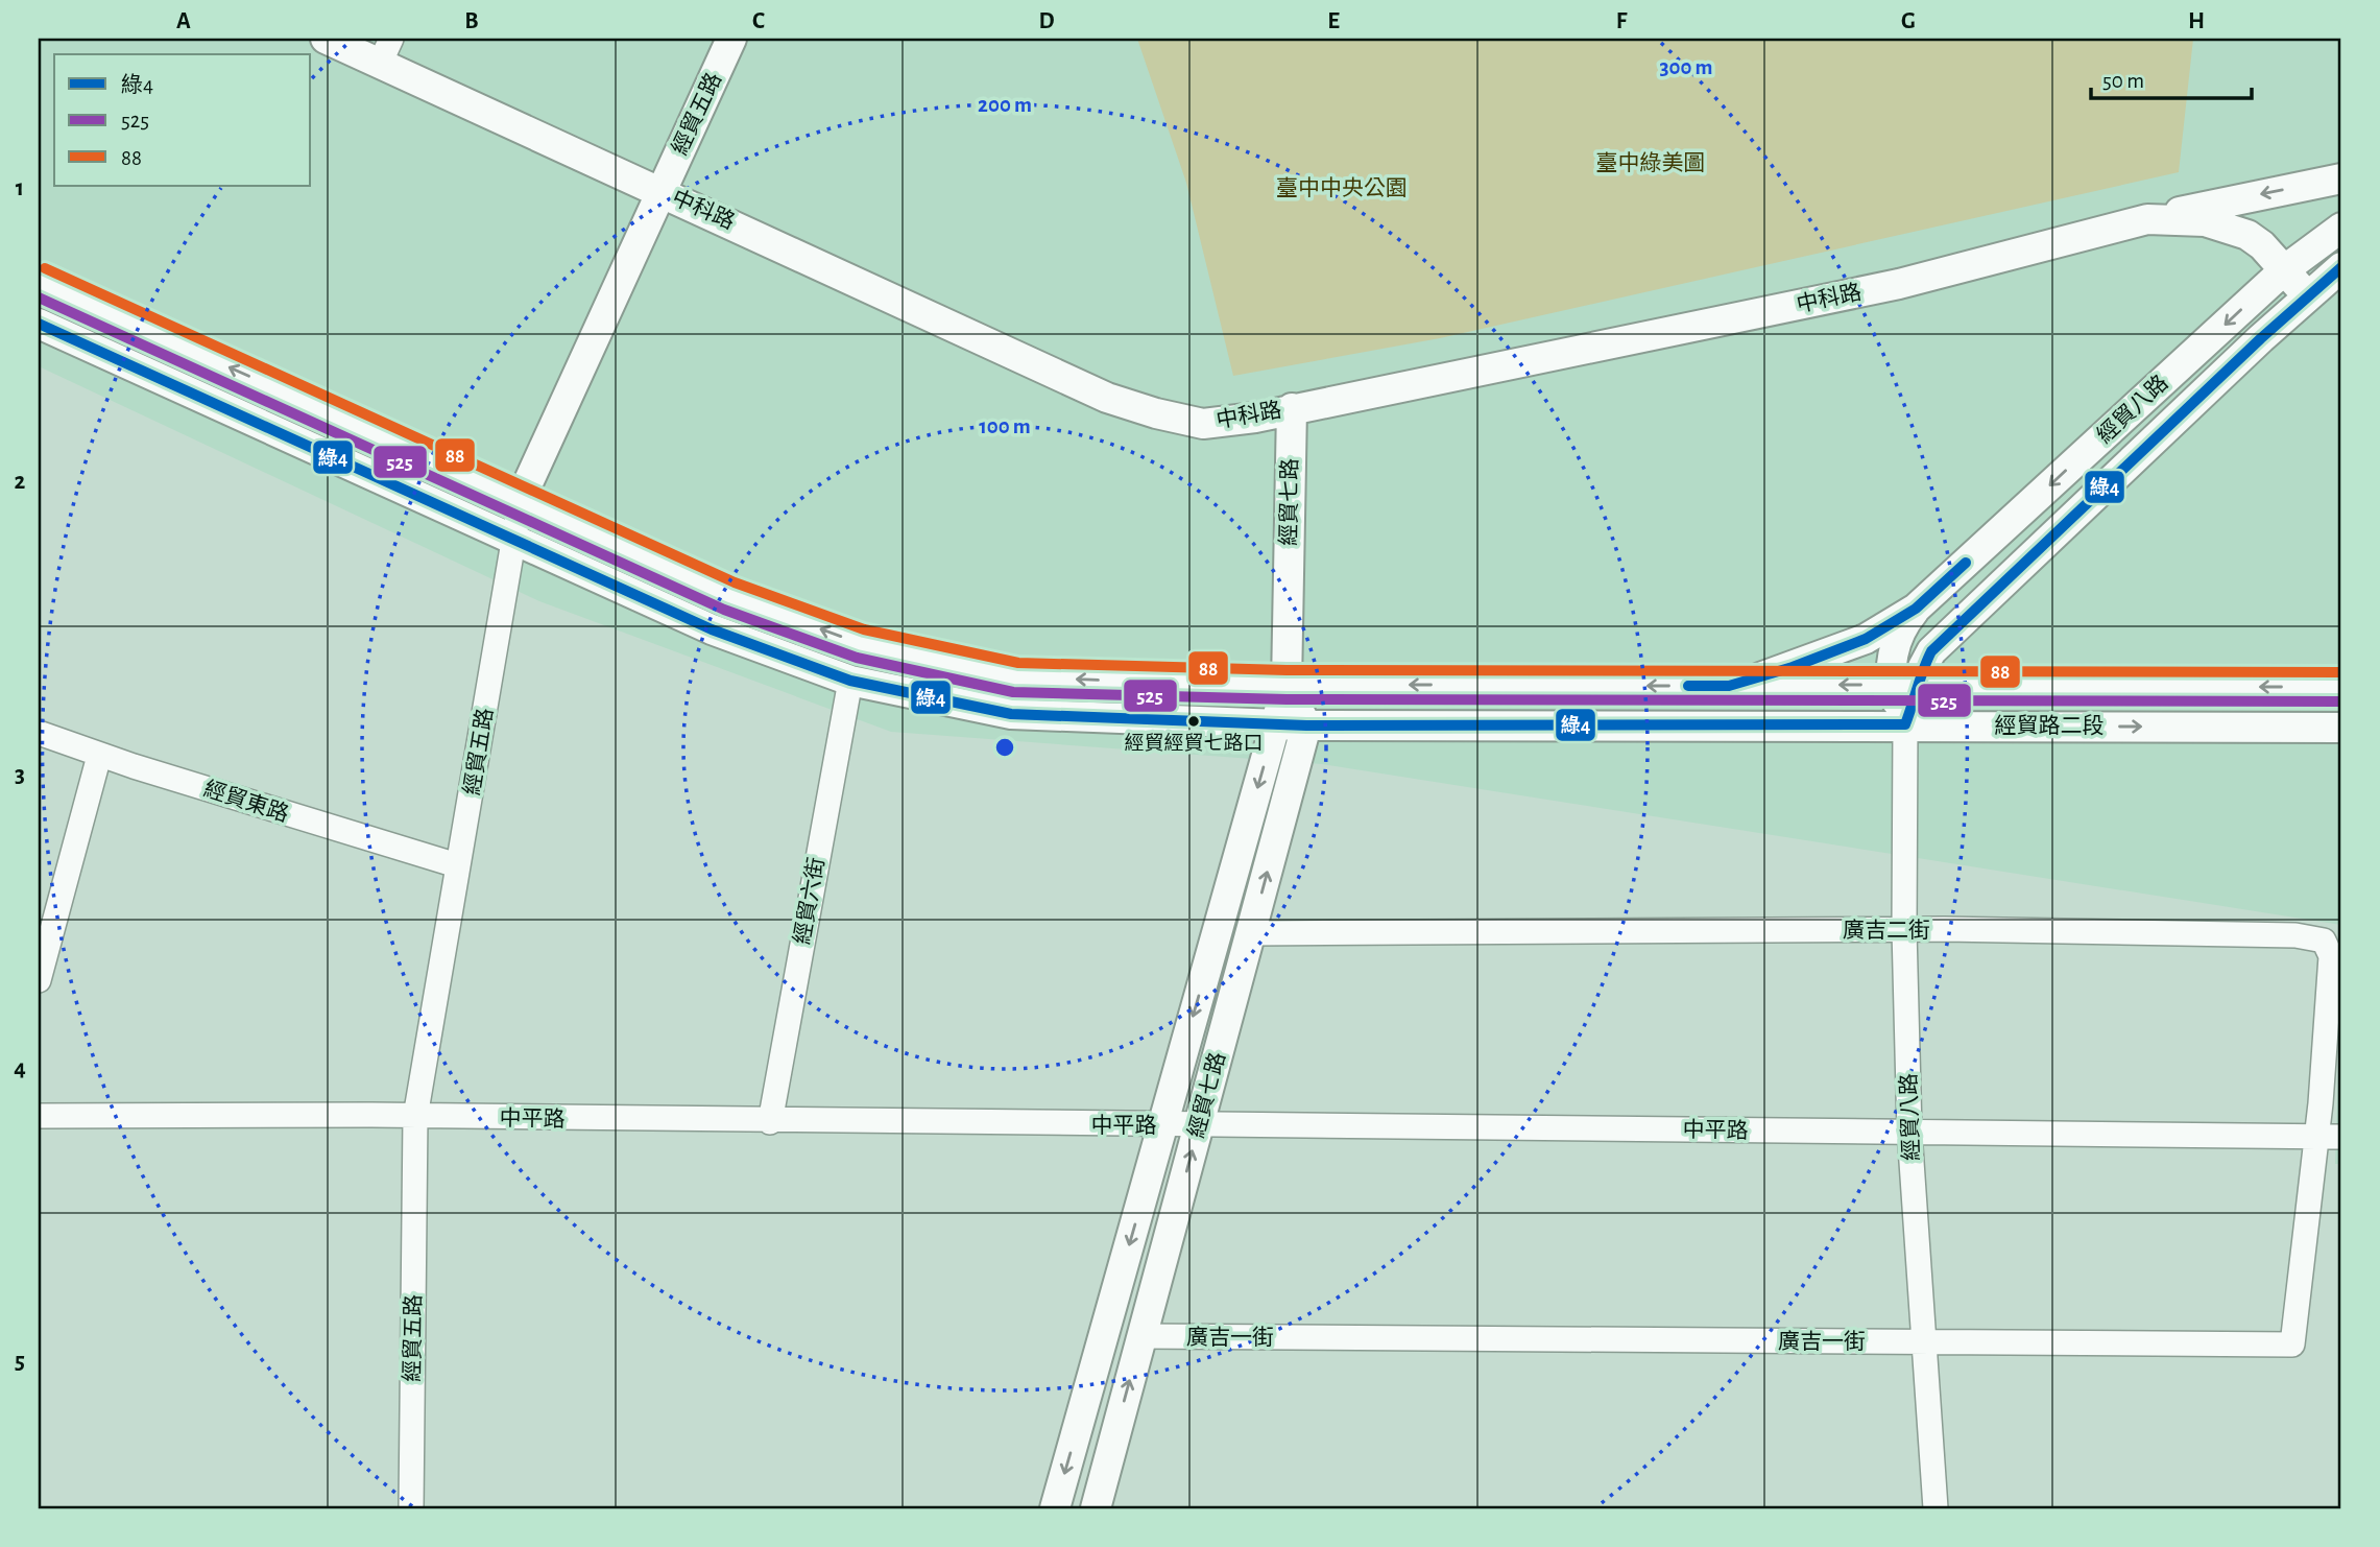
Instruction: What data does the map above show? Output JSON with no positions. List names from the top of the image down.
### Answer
{
  "streets": {
    "street": [
      "經貿五路",
      "中科路",
      "經貿八路",
      "經貿七路",
      "經貿路二段",
      "經貿東路",
      "經貿六街",
      "廣吉二街",
      "中平路",
      "廣吉一街"
    ]
  },
  "crossings": [
    ["經貿五路", "中科路"],
    ["經貿五路", "經貿路二段"],
    ["經貿五路", "經貿東路"],
    ["經貿五路", "中平路"],
    ["中科路", "經貿八路"],
    ["中科路", "經貿七路"],
    ["經貿八路", "經貿路二段"],
    ["經貿八路", "廣吉二街"],
    ["經貿八路", "中平路"],
    ["經貿八路", "廣吉一街"],
    ["經貿七路", "經貿路二段"],
    ["經貿七路", "廣吉二街"],
    ["經貿七路", "中平路"],
    ["經貿七路", "廣吉一街"],
    ["經貿路二段", "經貿六街"],
    ["經貿六街", "中平路"],
    ["廣吉二街", "中平路"],
    ["廣吉二街", "廣吉一街"],
    ["中平路", "廣吉一街"]
  ],
  "parks": ["臺中綠美圖", "臺中中央公園"],
  "places": ["經貿經貿七路口"],
  "lines": ["transit line 綠4", "transit line 88", "transit line 525"],
  "legend": ["綠4", "525", "88"],
  "scale_bar": "50 m",
  "grid": {
    "columns": [
      "A",
      "B",
      "C",
      "D",
      "E",
      "F",
      "G",
      "H"
    ],
    "rows": [
      "1",
      "2",
      "3",
      "4",
      "5"
    ]
  },
  "rings": ["300 m", "200 m", "100 m"]
}
